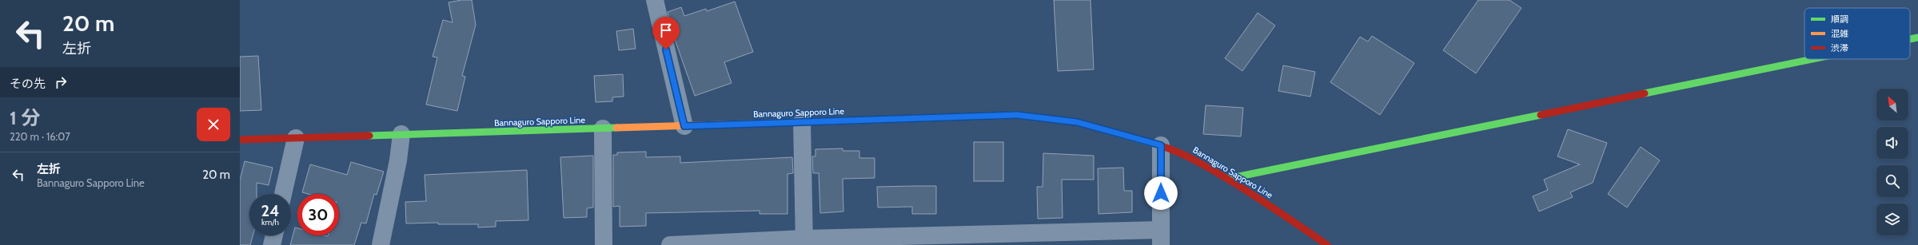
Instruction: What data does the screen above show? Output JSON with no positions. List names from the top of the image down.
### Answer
{
  "streets": {
    "main road": ["Bannaguro Sapporo Line"]
  },
  "legend": ["順調", "混雑", "渋滞"],
  "north": "top left",
  "page": {
    "turn": ["20 m", "左折"],
    "then": "その先",
    "heading": ["1 分", "220 m · 16:07"],
    "list": [
      {
        "name": "左折",
        "note": "Bannaguro Sapporo Line",
        "value": "20 m"
      }
    ],
    "speed": "24 km/h",
    "limit": "30"
  }
}
